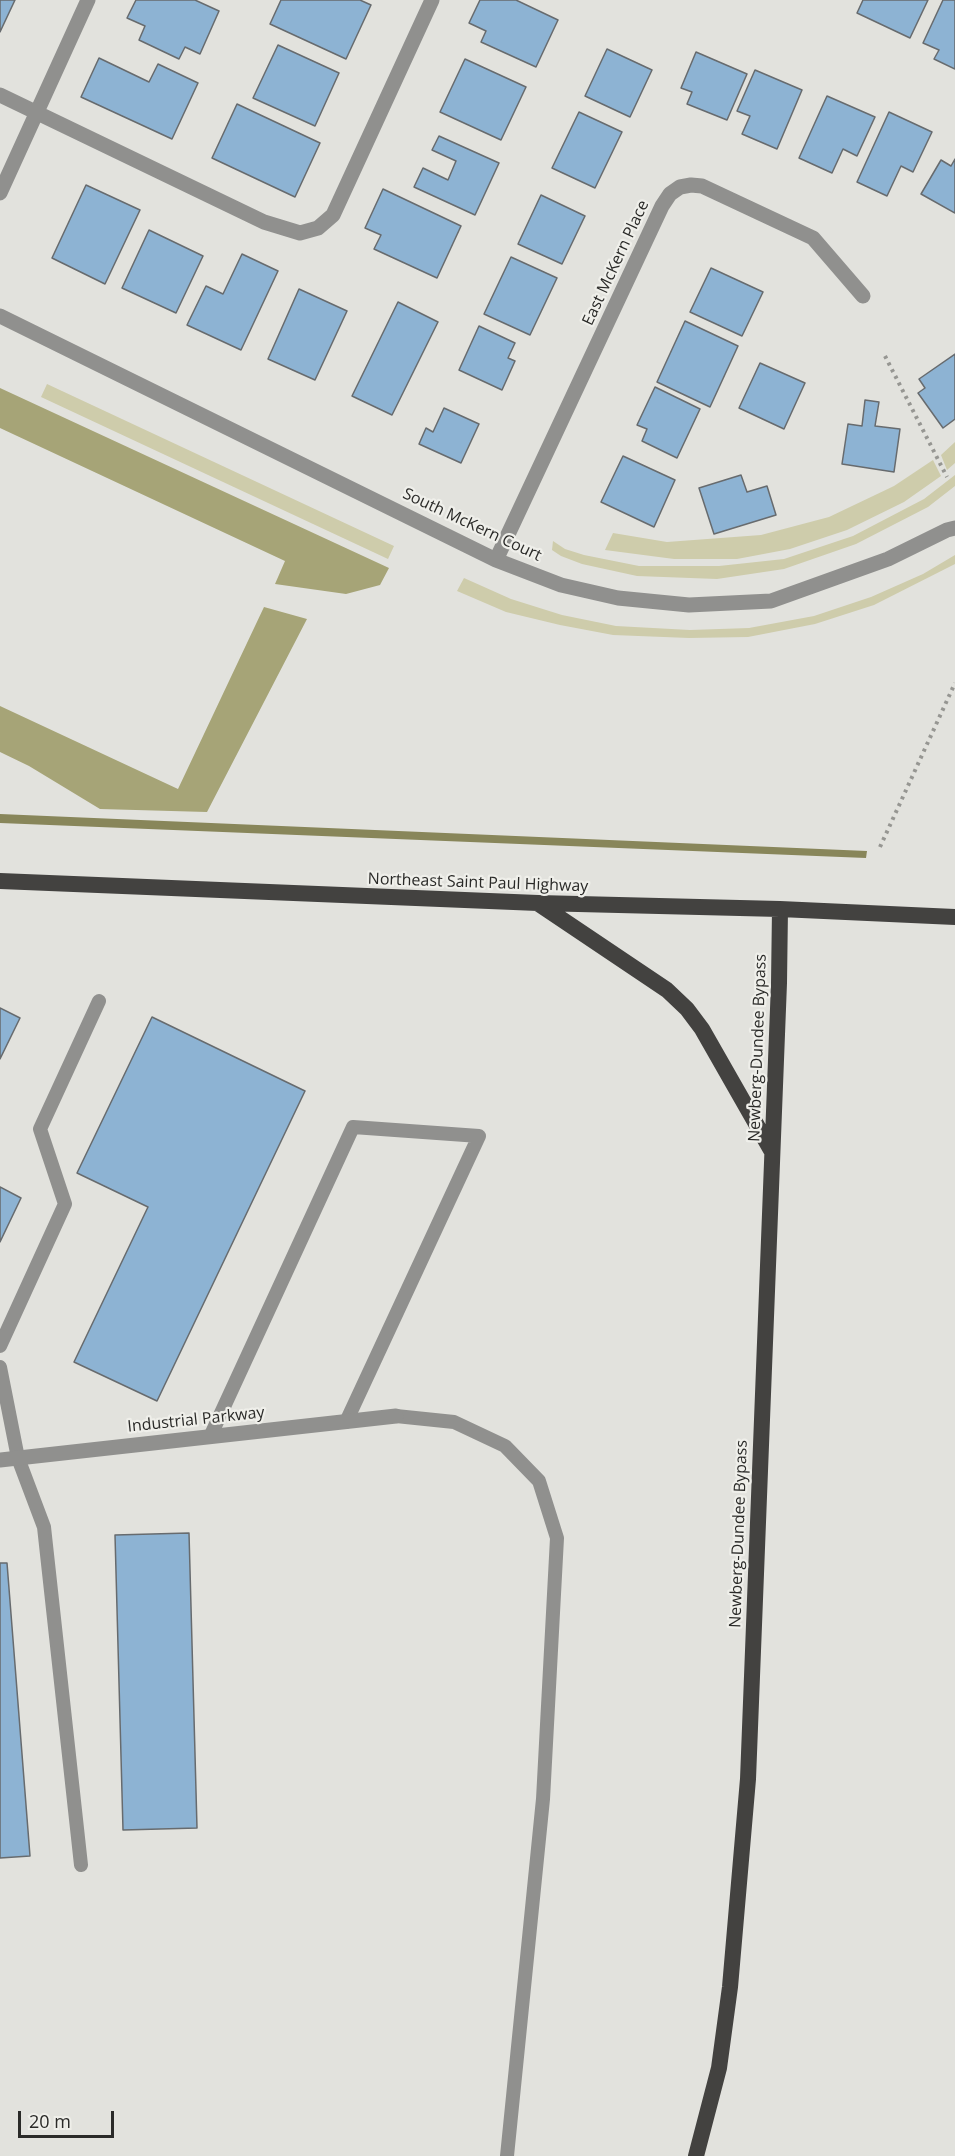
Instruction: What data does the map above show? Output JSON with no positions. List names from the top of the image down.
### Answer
{
  "streets": {
    "highway": ["Northeast Saint Paul Highway", "Newberg-Dundee Bypass"],
    "street": ["East McKern Place", "South McKern Court", "Industrial Parkway"]
  },
  "crossings": [
    ["East McKern Place", "South McKern Court"],
    ["Northeast Saint Paul Highway", "Newberg-Dundee Bypass"]
  ],
  "scale_bar": "20 m"
}
